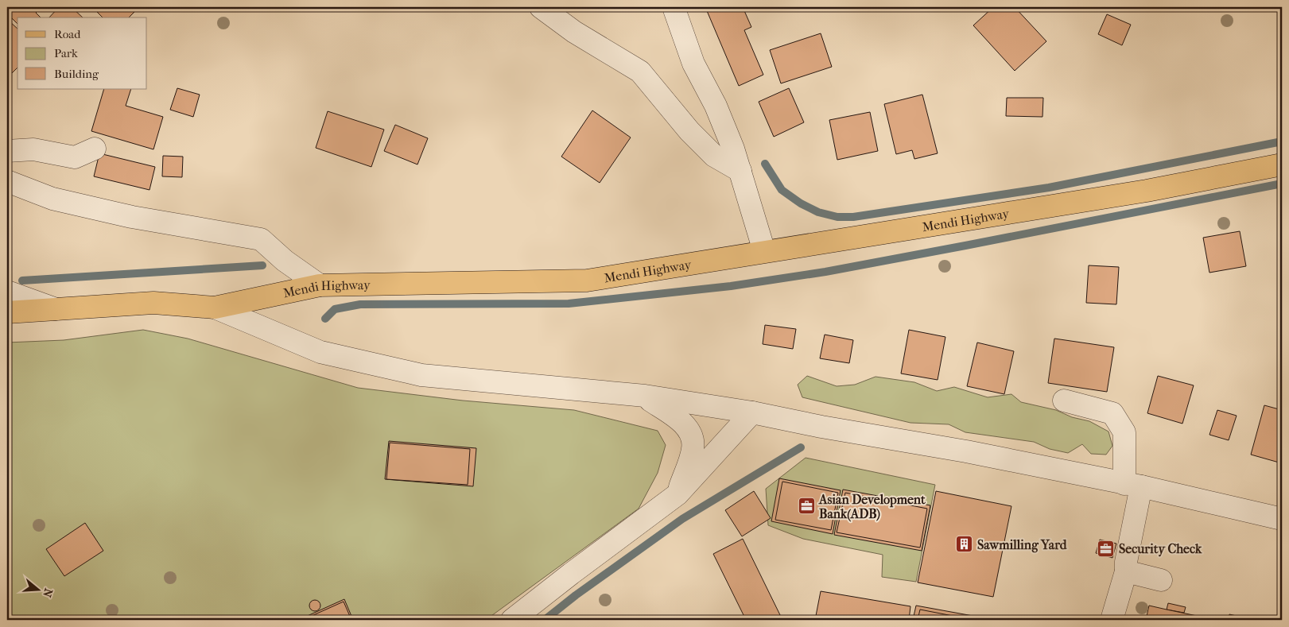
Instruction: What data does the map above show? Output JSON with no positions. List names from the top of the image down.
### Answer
{
  "streets": {
    "main road": ["Mendi Highway"]
  },
  "places": {
    "office": ["Asian Development Bank(ADB)", "Security Check"],
    "building": ["Sawmilling Yard"]
  },
  "legend": ["Road", "Park", "Building"],
  "north": "right"
}
